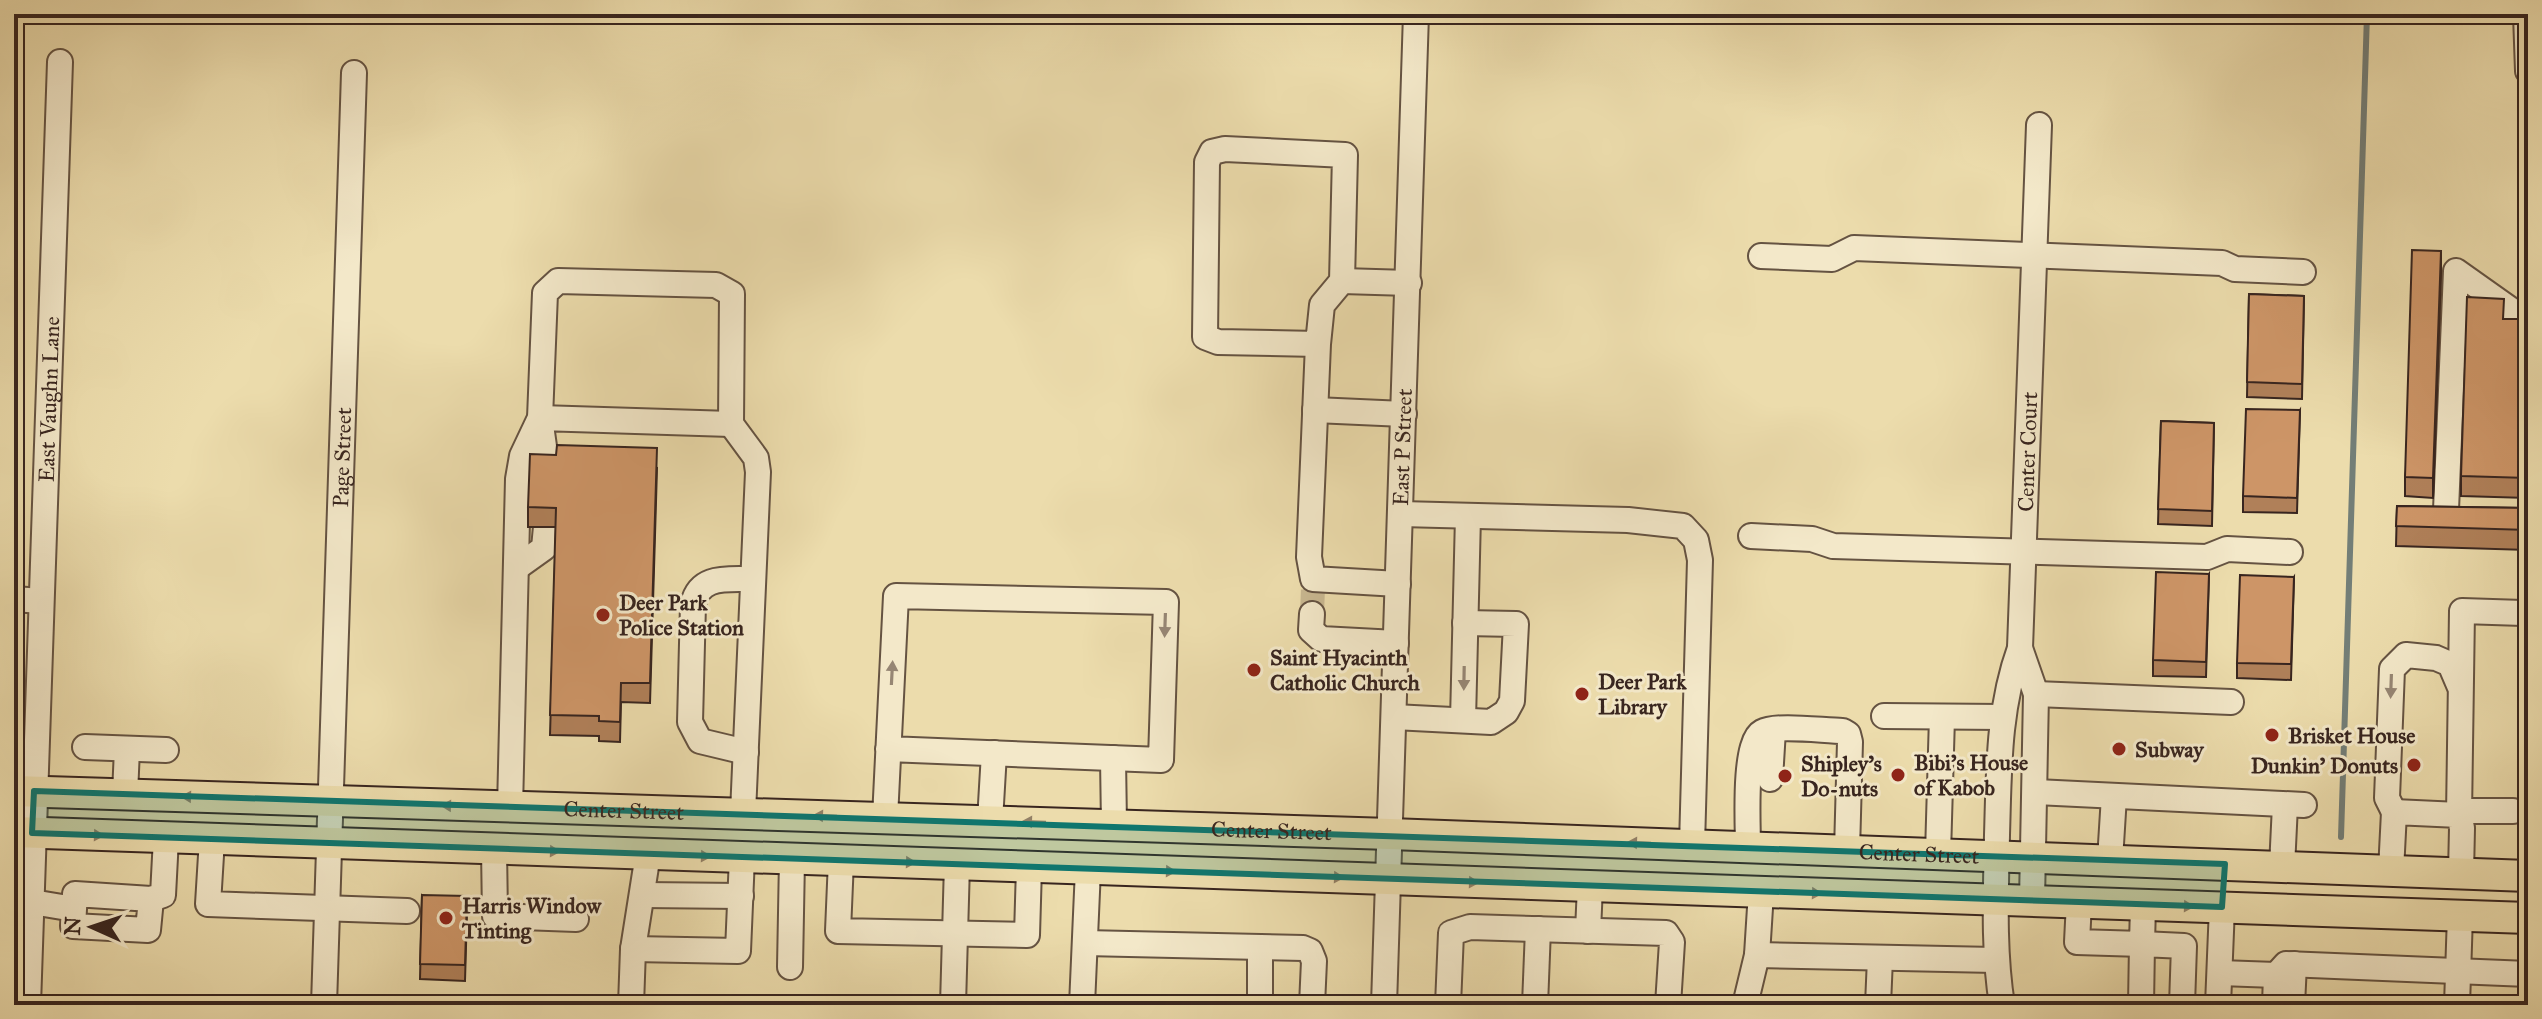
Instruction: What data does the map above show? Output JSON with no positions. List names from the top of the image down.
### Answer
{
  "streets": {
    "main road": ["Center Street"],
    "street": [
      "East Vaughn Lane",
      "East P Street",
      "Center Court",
      "Page Street"
    ]
  },
  "crossings": [
    ["East Vaughn Lane", "Center Street"],
    ["East P Street", "Center Street"],
    ["Center Court", "Center Street"],
    ["Page Street", "Center Street"]
  ],
  "places": [
    "Deer Park Police Station",
    "Saint Hyacinth Catholic Church",
    "Deer Park Library",
    "Brisket House",
    "Subway",
    "Dunkin' Donuts",
    "Bibi's House of Kabob",
    "Shipley's Do-nuts",
    "Harris Window Tinting"
  ],
  "north": "left"
}
